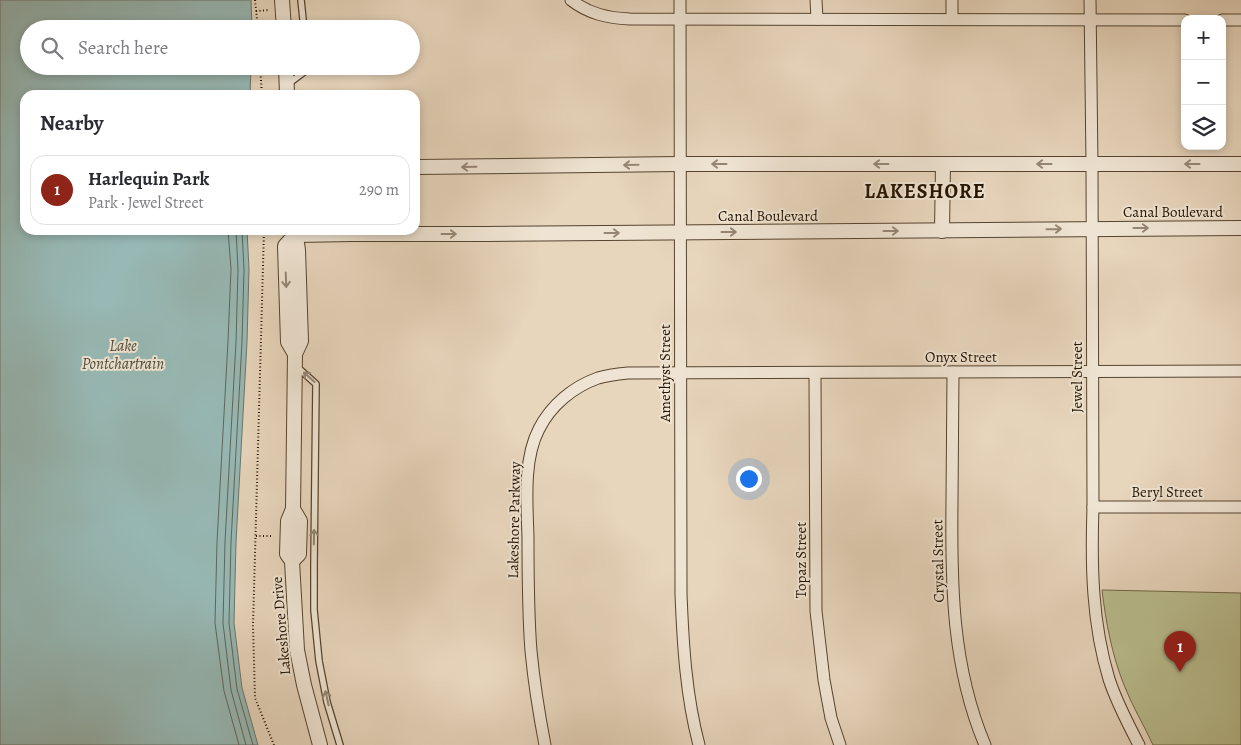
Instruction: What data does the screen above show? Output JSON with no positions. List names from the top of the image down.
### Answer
{
  "streets": {
    "street": [
      "Canal Boulevard",
      "Onyx Street",
      "Amethyst Street",
      "Jewel Street",
      "Beryl Street",
      "Lakeshore Parkway",
      "Topaz Street",
      "Crystal Street",
      "Lakeshore Drive"
    ]
  },
  "crossings": [
    ["Canal Boulevard", "Amethyst Street"],
    ["Canal Boulevard", "Jewel Street"],
    ["Onyx Street", "Amethyst Street"],
    ["Onyx Street", "Jewel Street"],
    ["Onyx Street", "Lakeshore Parkway"],
    ["Onyx Street", "Topaz Street"],
    ["Onyx Street", "Crystal Street"],
    ["Amethyst Street", "Lakeshore Parkway"],
    ["Jewel Street", "Beryl Street"]
  ],
  "districts": ["LAKESHORE"],
  "water": ["Lake Pontchartrain"],
  "page": {
    "map_buttons": ["+", "−"],
    "search": "Search here",
    "heading": "Nearby",
    "list": [
      {
        "mark": "1",
        "name": "Harlequin Park",
        "note": "Park · Jewel Street",
        "value": "290 m"
      }
    ],
    "pins": "1"
  }
}
